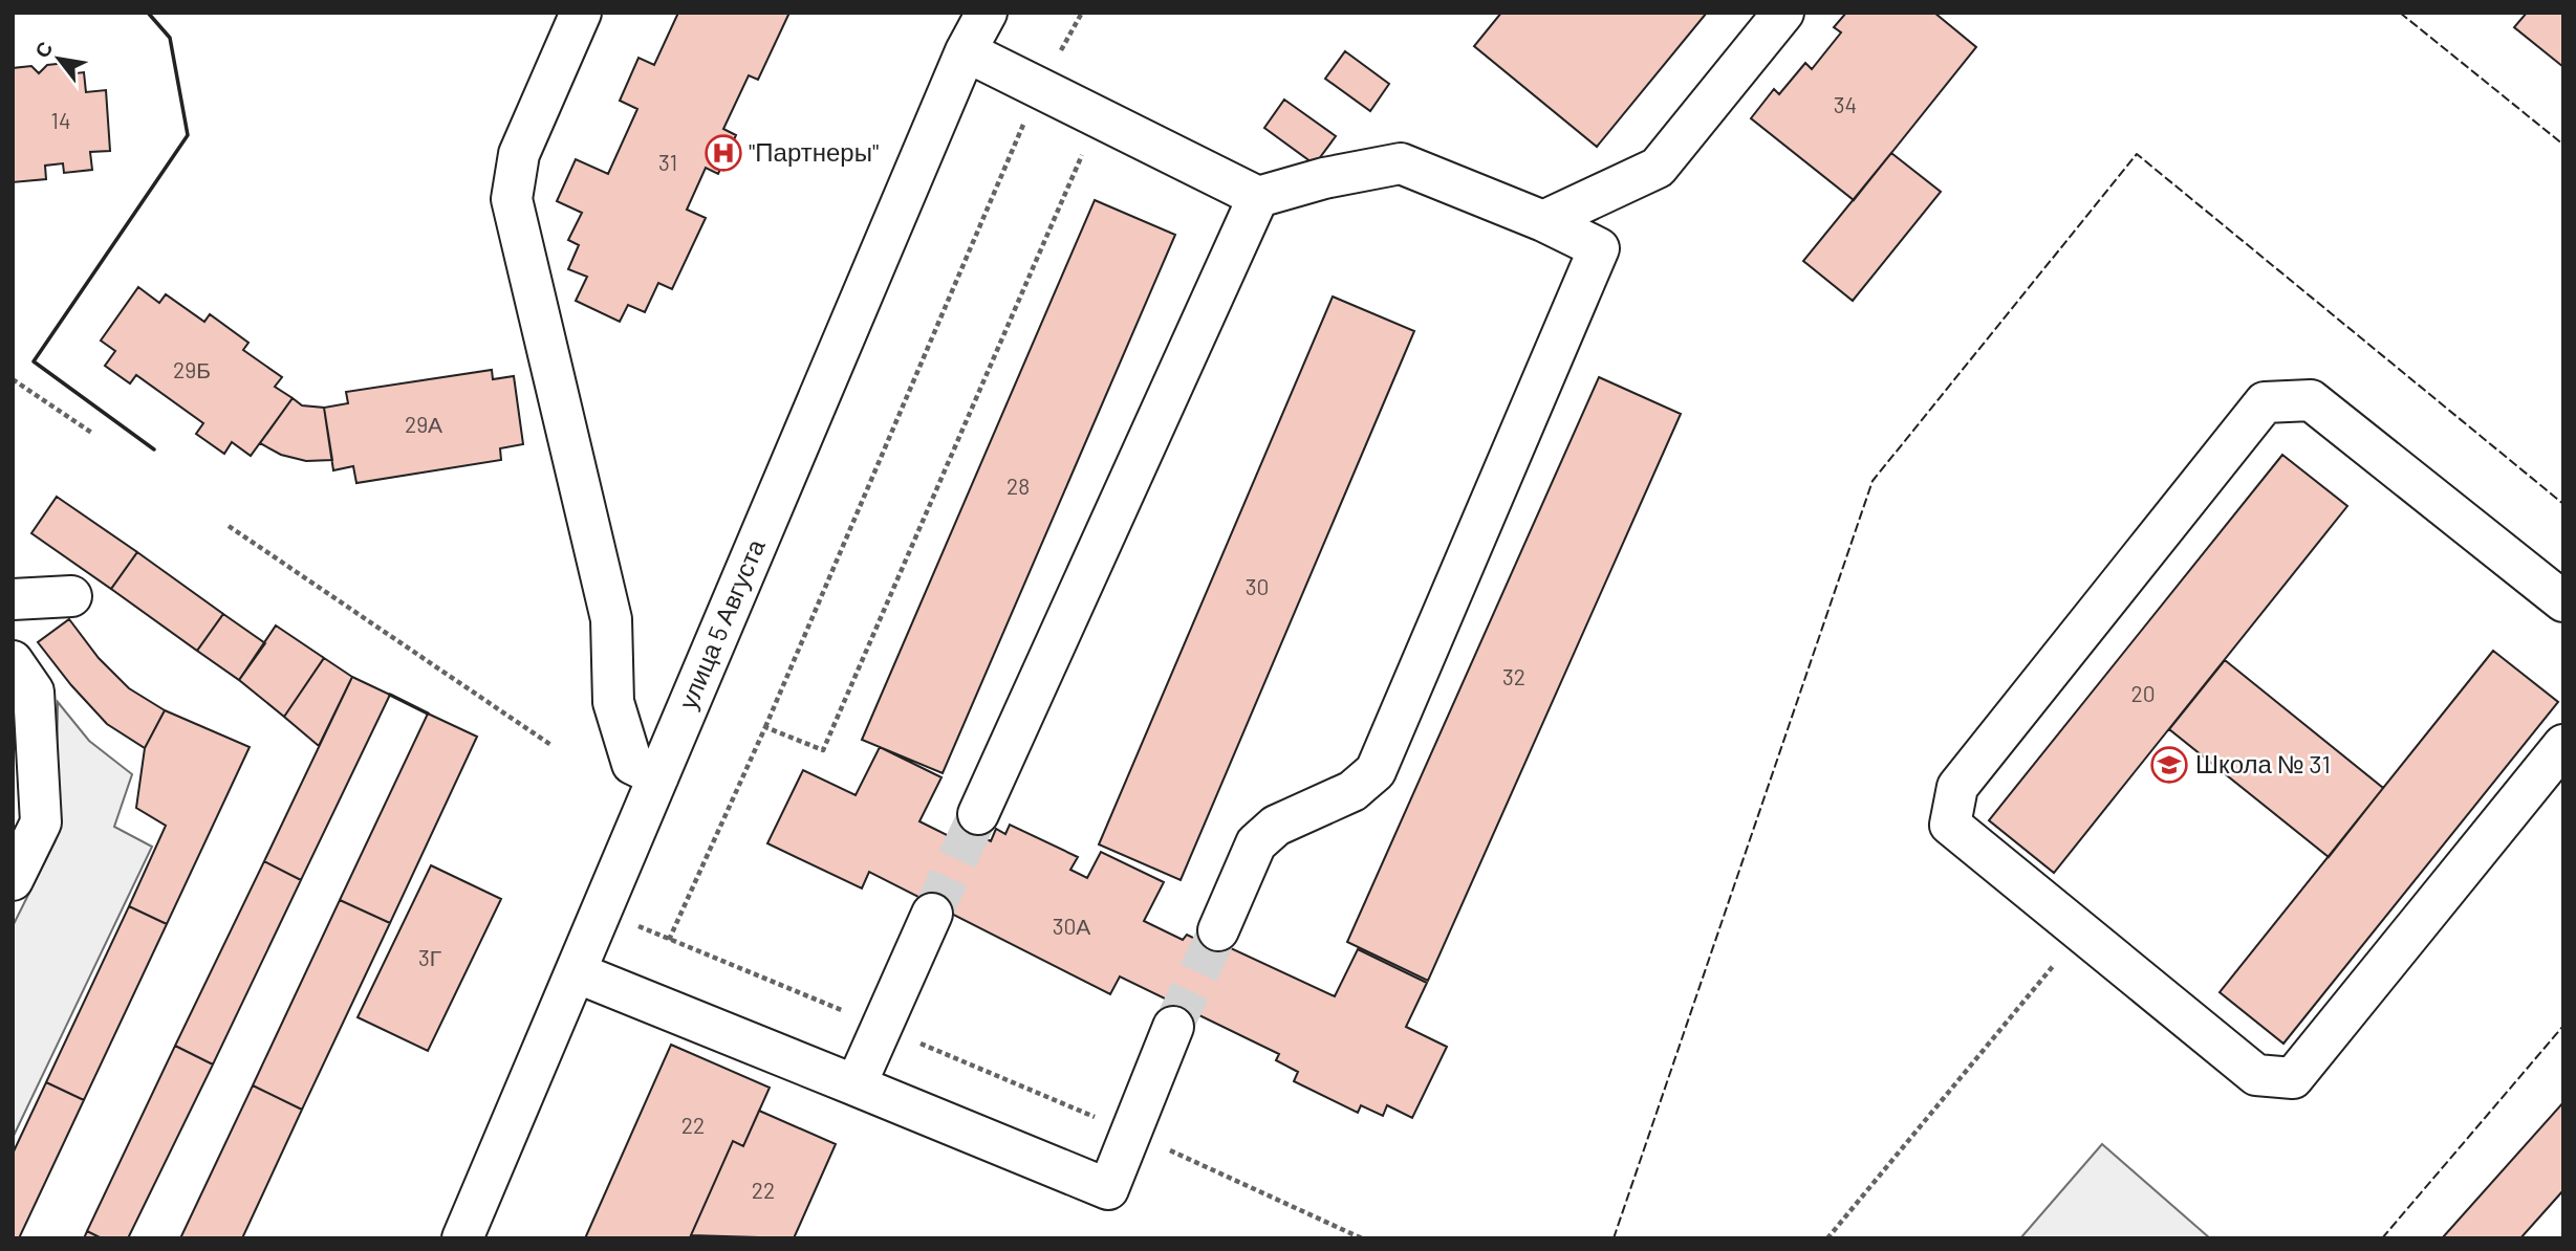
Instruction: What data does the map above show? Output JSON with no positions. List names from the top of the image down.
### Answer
{
  "streets": {
    "street": ["улица 5 Августа"]
  },
  "places": {
    "hospital": ["\"Партнеры\""],
    "school or university": ["Школа № 31"]
  },
  "house_numbers": [
    "34",
    "14",
    "31",
    "29Б",
    "29А",
    "28",
    "30",
    "32",
    "20",
    "30А",
    "3Г",
    "22",
    "22"
  ],
  "north": "top left"
}
